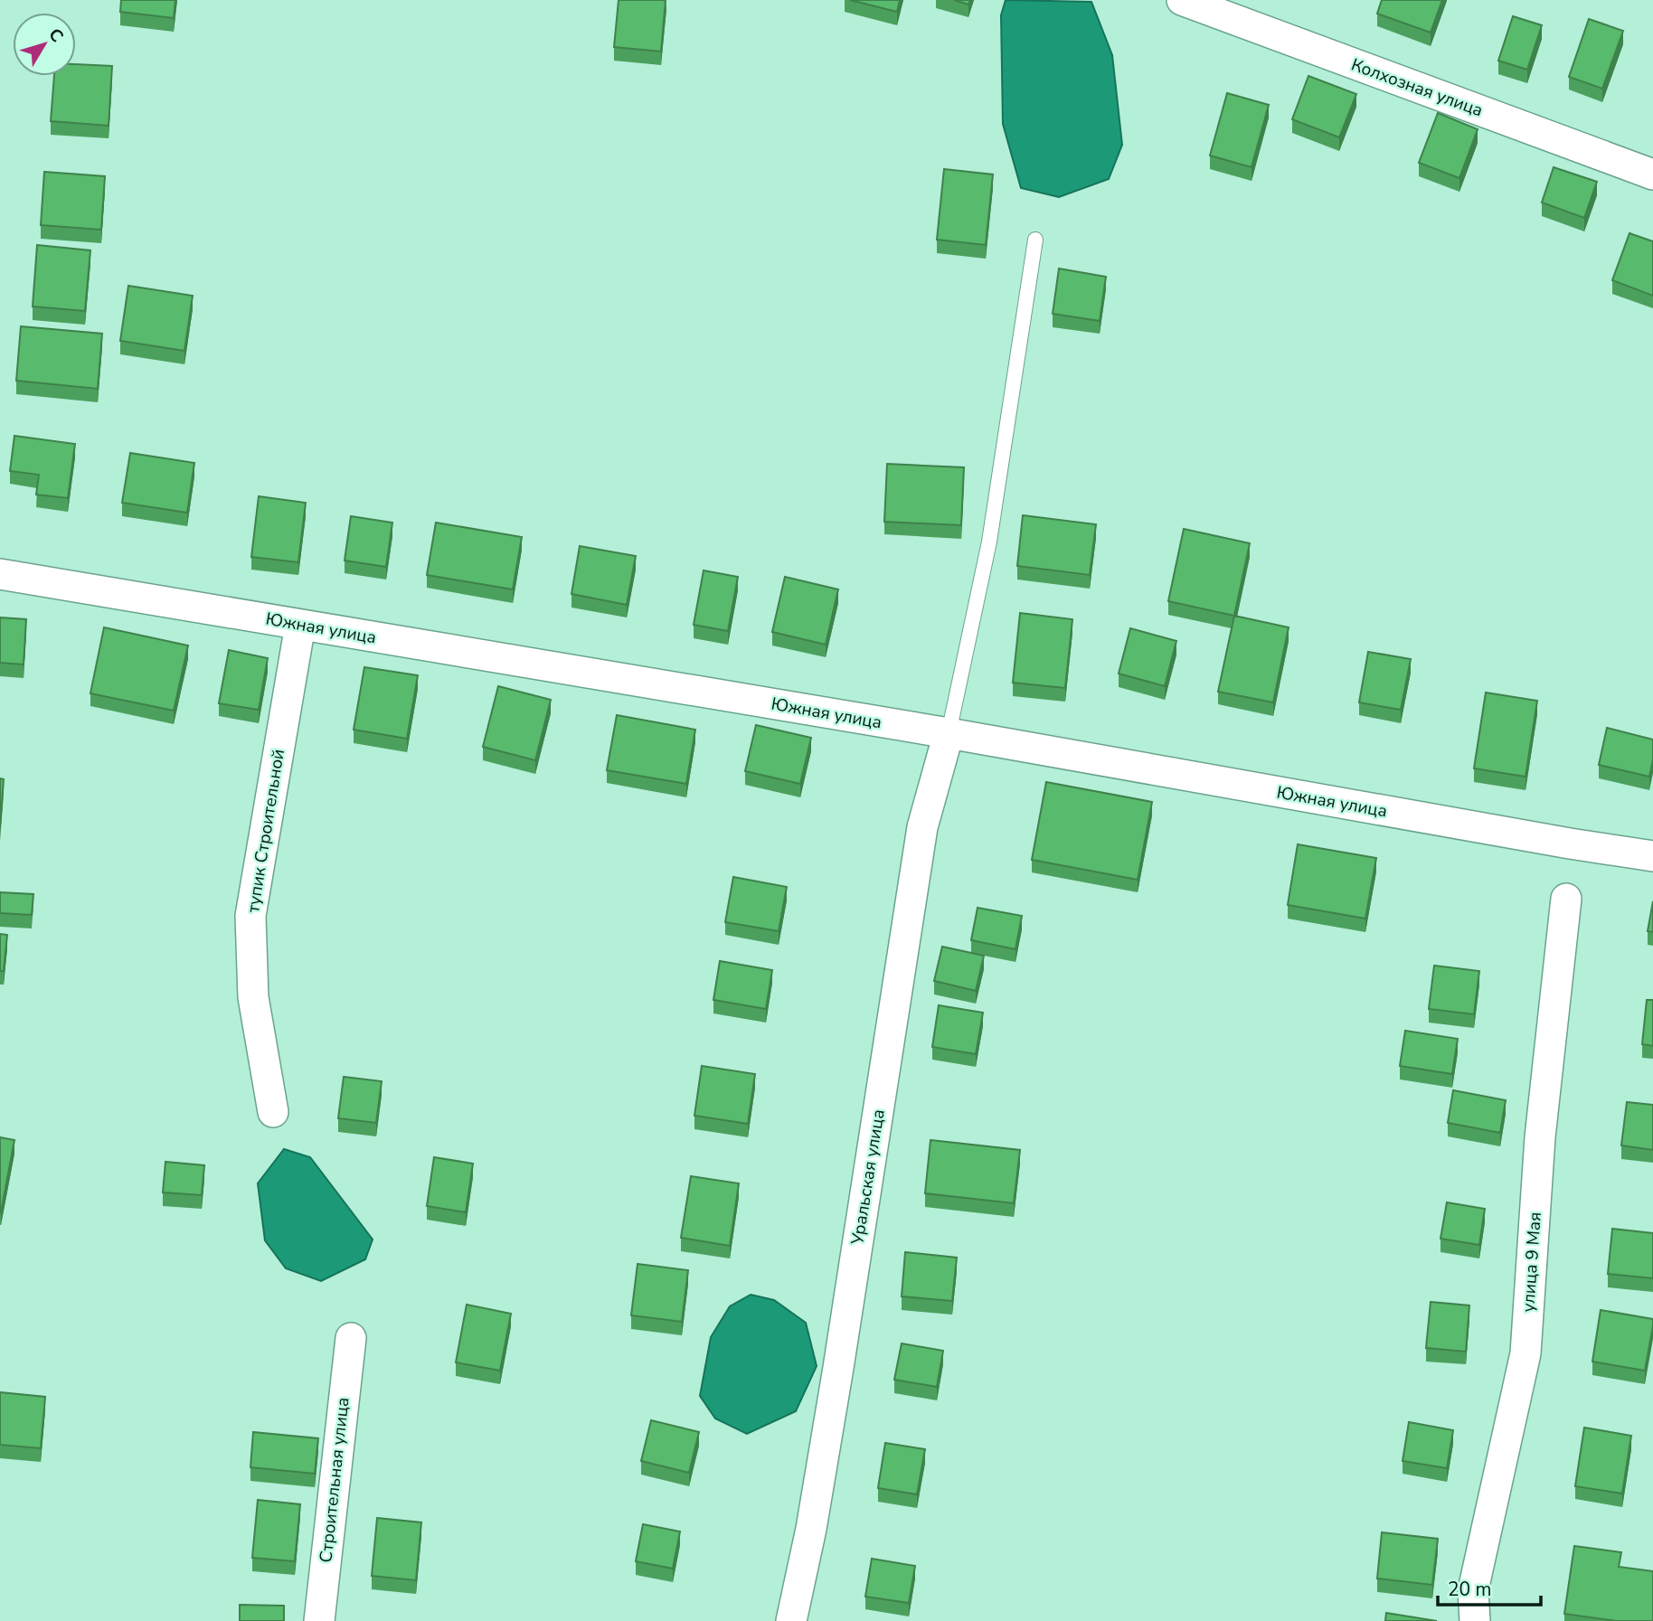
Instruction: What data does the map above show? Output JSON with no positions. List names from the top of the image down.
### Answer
{
  "streets": {
    "street": [
      "Колхозная улица",
      "Южная улица",
      "тупик Строительной",
      "Уральская улица",
      "улица 9 Мая",
      "Строительная улица"
    ]
  },
  "crossings": [
    ["Южная улица", "тупик Строительной"],
    ["Южная улица", "Уральская улица"]
  ],
  "scale_bar": "20 m",
  "north": "top right"
}
